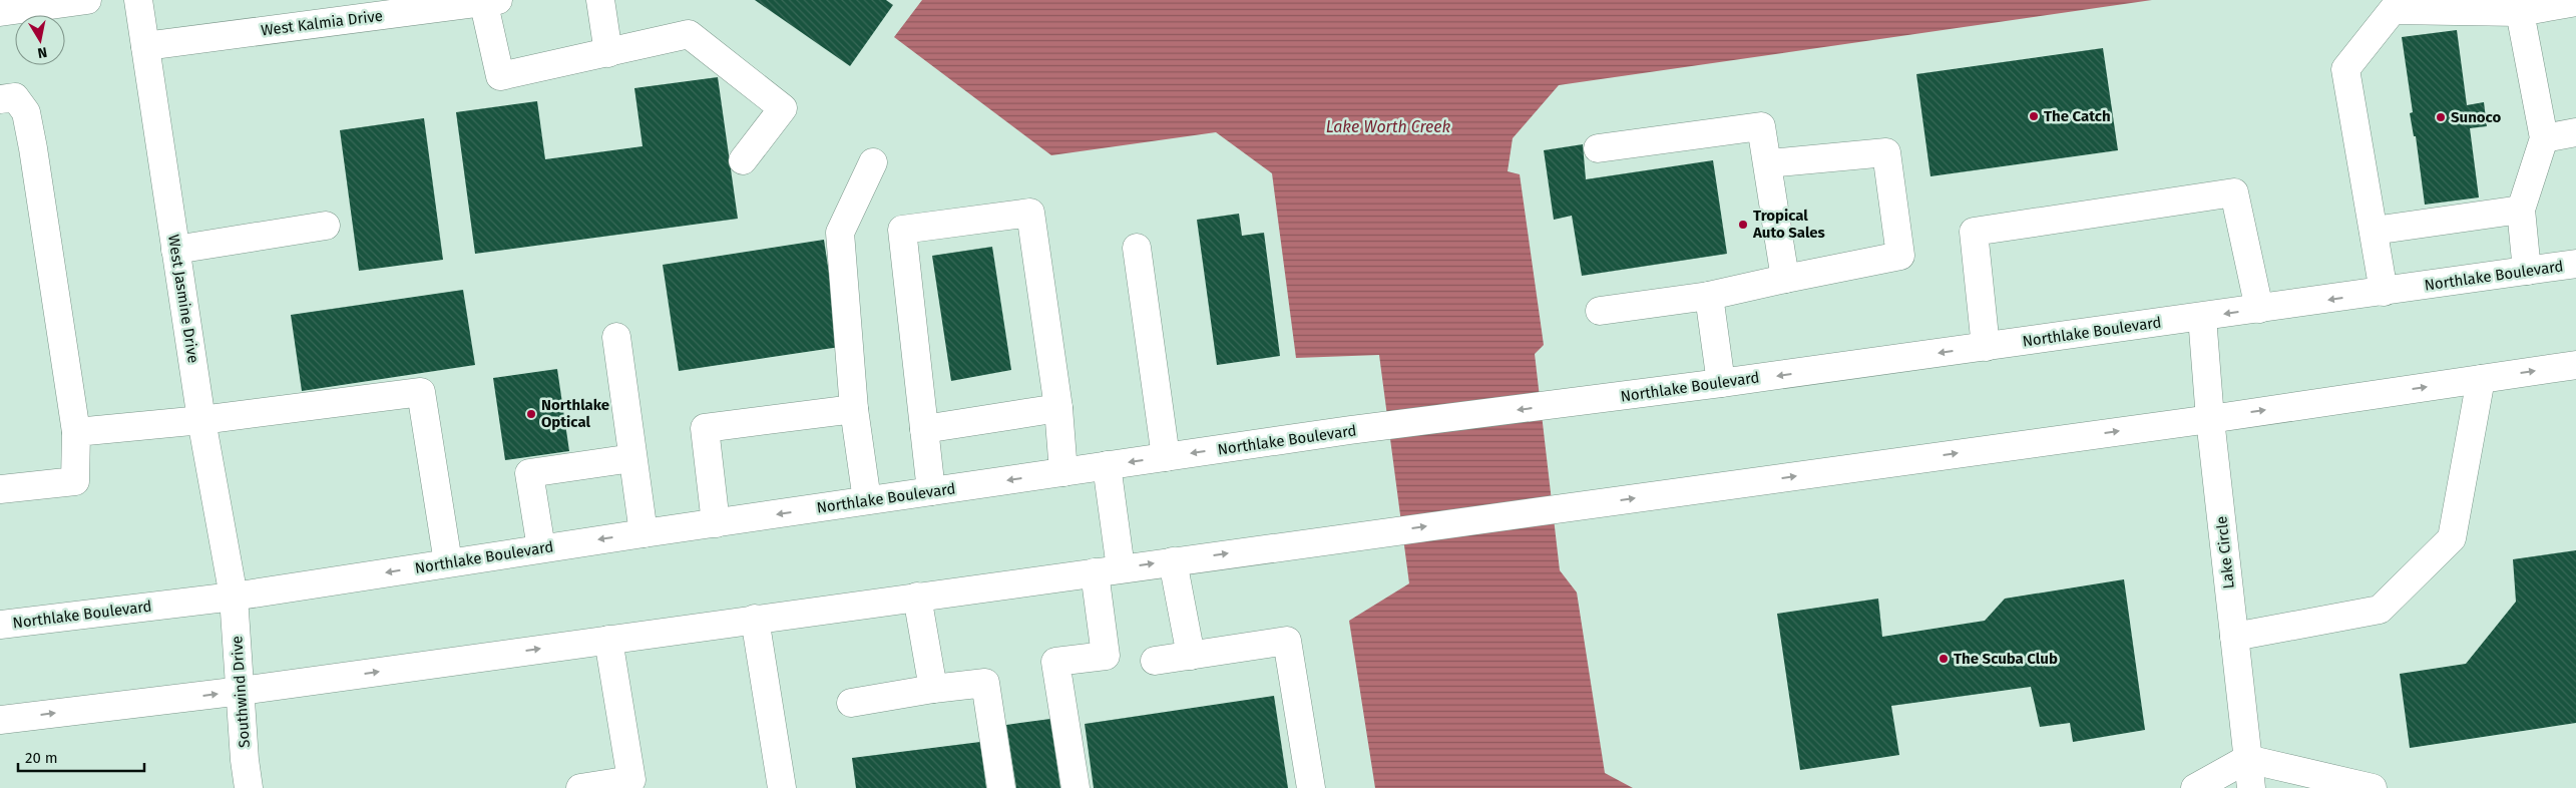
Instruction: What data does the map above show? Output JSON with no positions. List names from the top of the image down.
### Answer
{
  "streets": {
    "main road": [
      "West Kalmia Drive",
      "Northlake Boulevard",
      "West Jasmine Drive",
      "Lake Circle",
      "Southwind Drive"
    ]
  },
  "crossings": [
    ["West Kalmia Drive", "West Jasmine Drive"],
    ["Northlake Boulevard", "West Jasmine Drive"],
    ["Northlake Boulevard", "Lake Circle"],
    ["Northlake Boulevard", "Southwind Drive"],
    ["West Jasmine Drive", "Southwind Drive"]
  ],
  "water": ["Lake Worth Creek"],
  "places": [
    "The Catch",
    "Sunoco",
    "Tropical Auto Sales",
    "Northlake Optical",
    "The Scuba Club"
  ],
  "scale_bar": "20 m",
  "north": "bottom"
}
